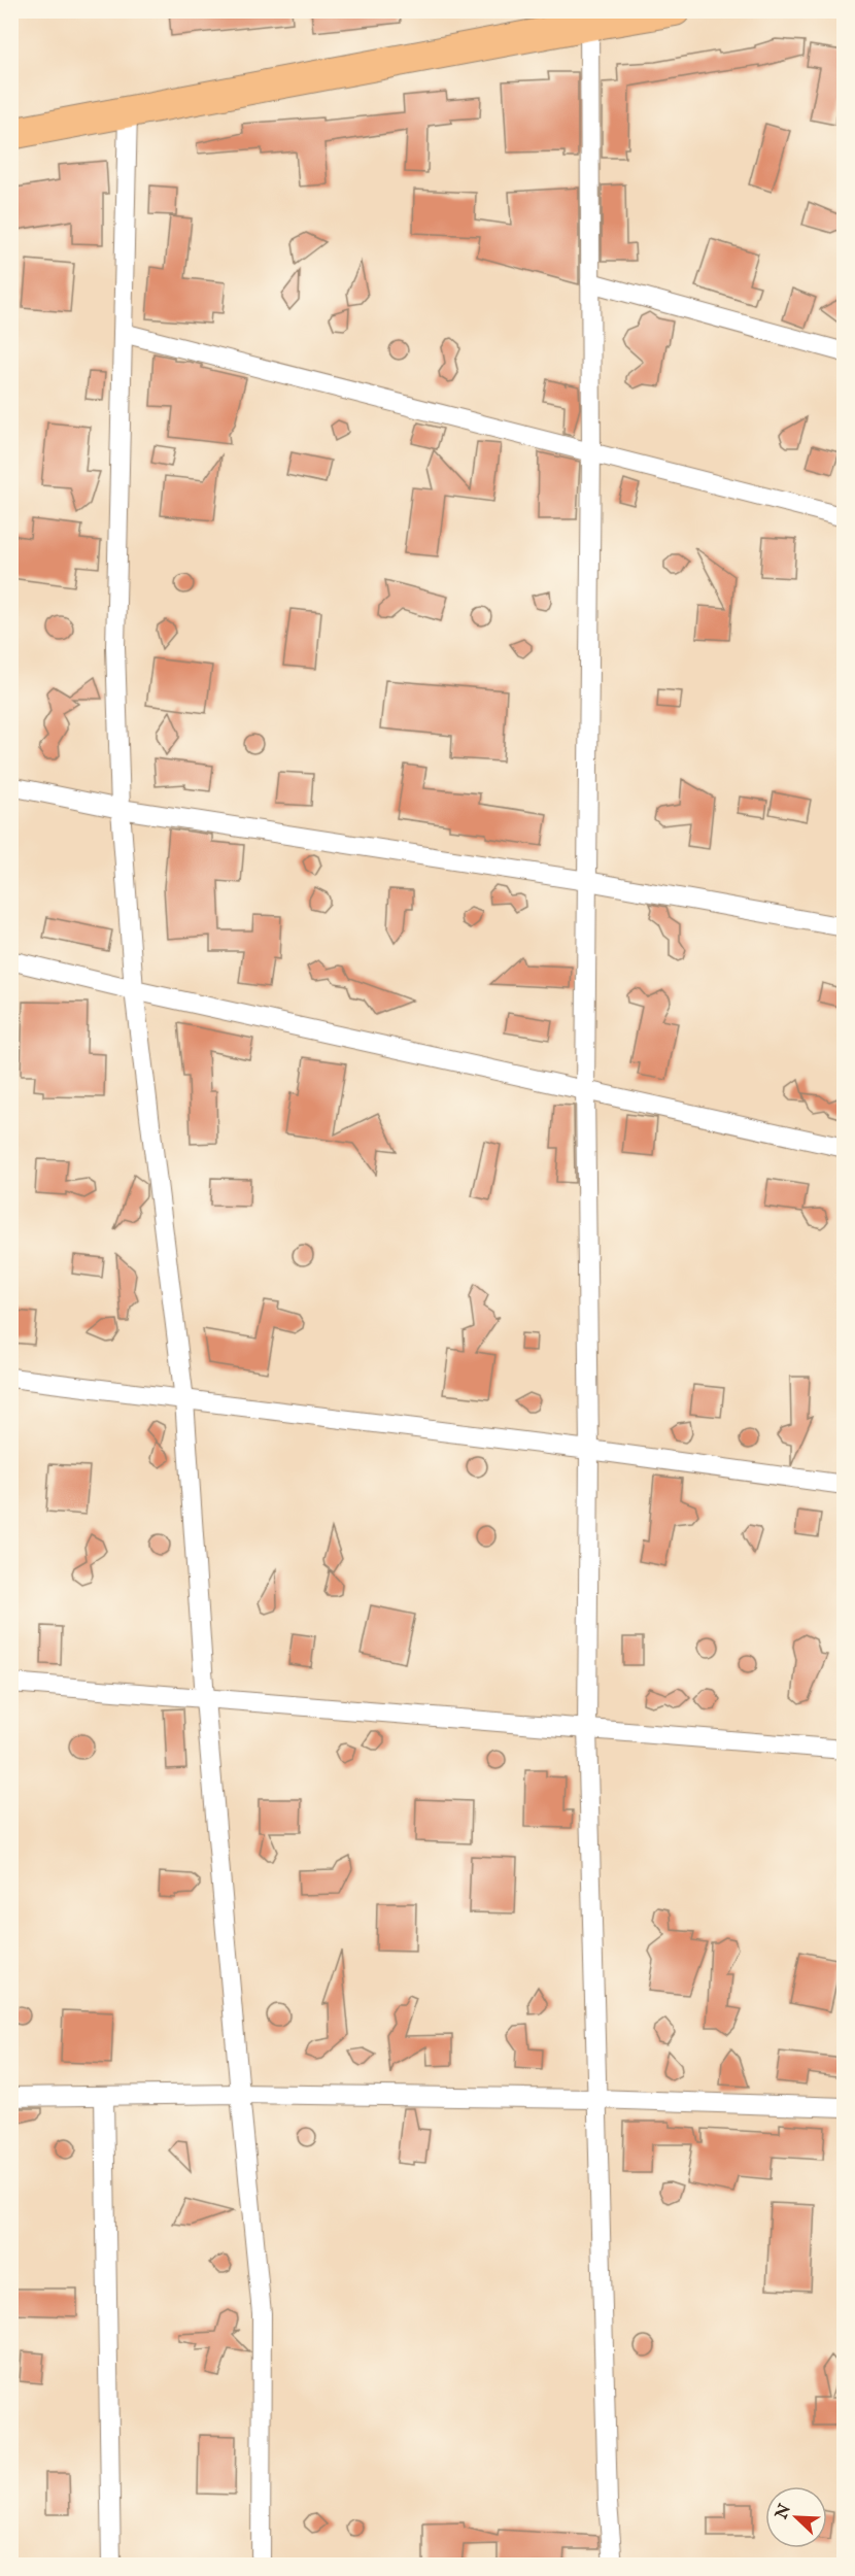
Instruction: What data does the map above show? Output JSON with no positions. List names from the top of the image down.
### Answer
{
  "north": "top left"
}
